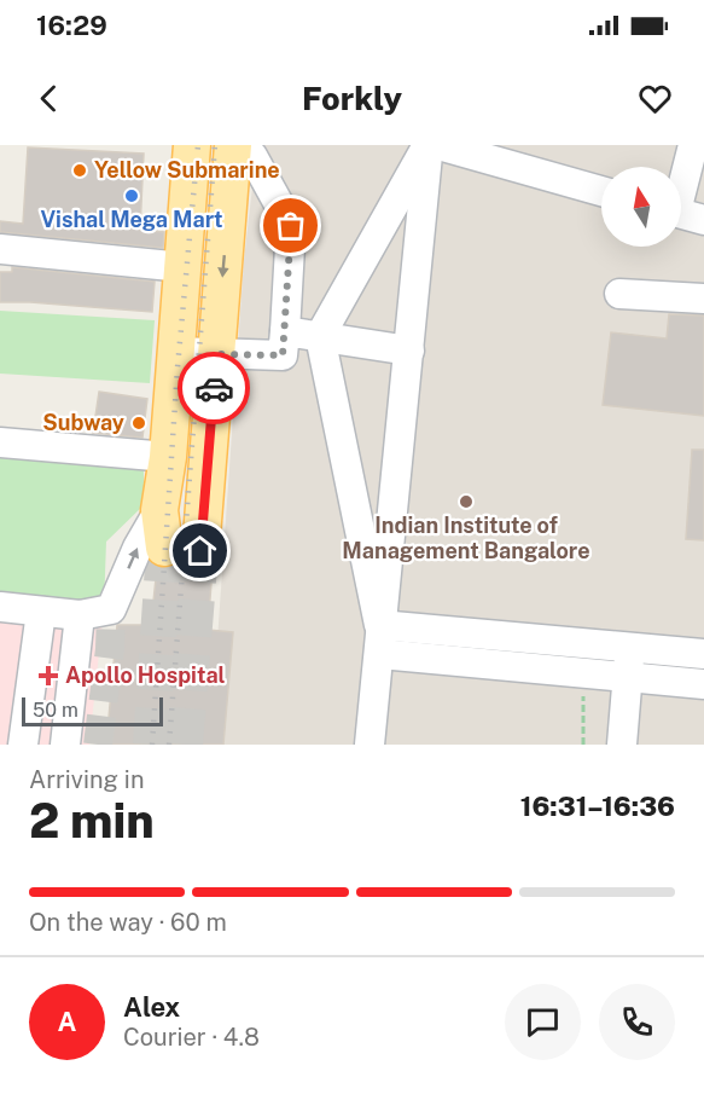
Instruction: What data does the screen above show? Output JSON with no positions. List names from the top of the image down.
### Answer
{
  "places": {
    "other": [
      "Yellow Submarine",
      "Vishal Mega Mart",
      "Subway",
      "Indian Institute of Management Bangalore"
    ],
    "health": ["Apollo Hospital"]
  },
  "scale_bar": "50 m",
  "north": "top",
  "page": {
    "status": "16:29",
    "header": "Forkly",
    "scale": "50 m",
    "heading": ["2 min", "Arriving in", "16:31–16:36"],
    "panel": ["Alex", "Courier · 4.8"],
    "bar": "On the way · 60 m",
    "round": "A"
  }
}
